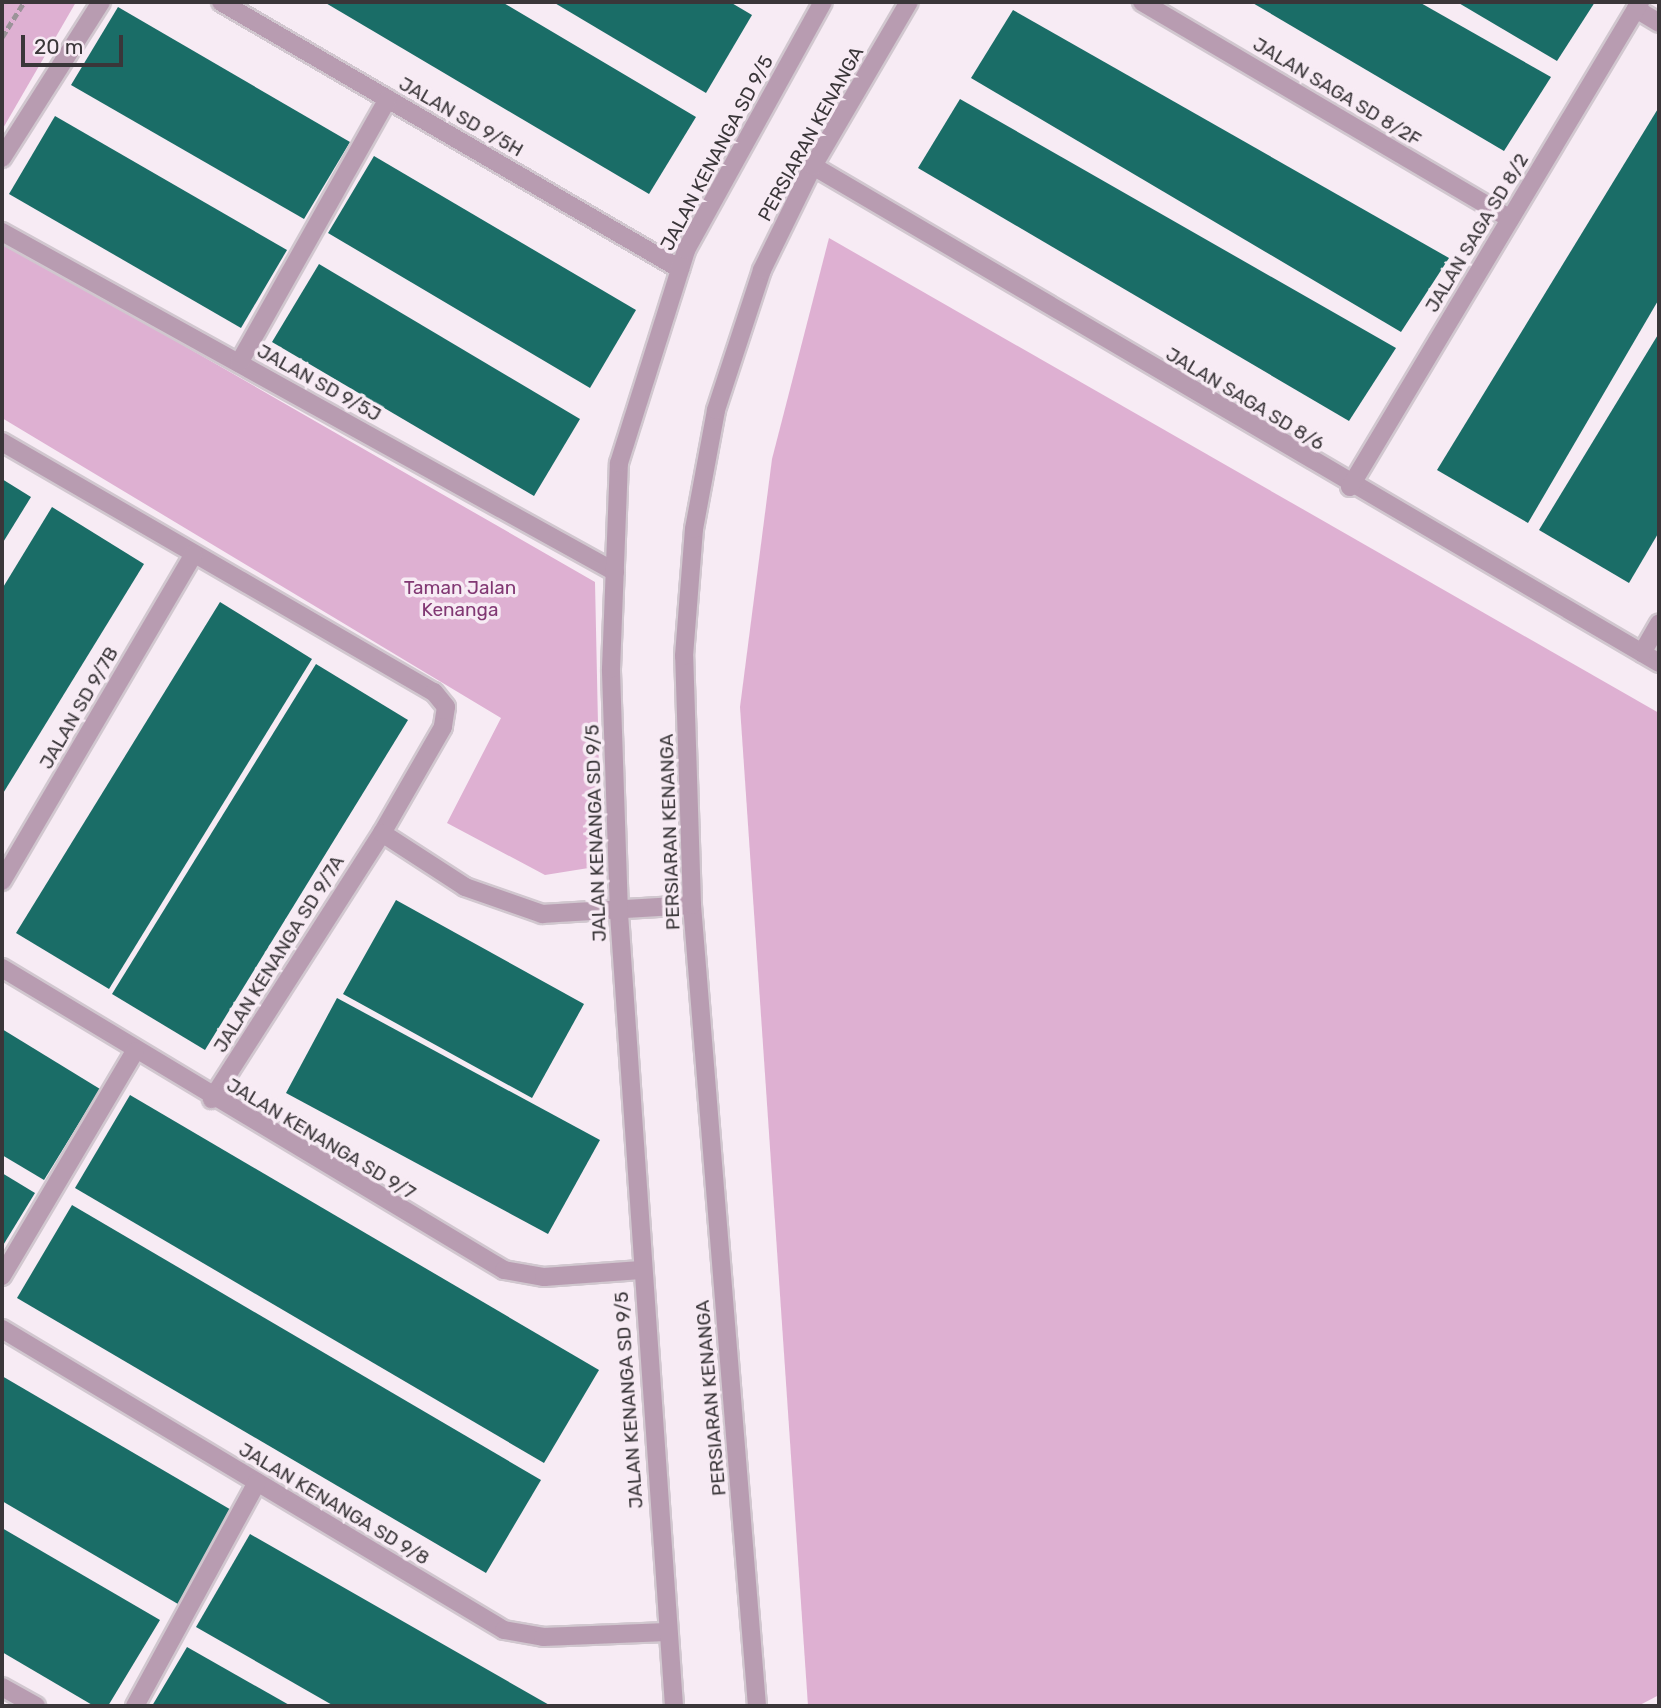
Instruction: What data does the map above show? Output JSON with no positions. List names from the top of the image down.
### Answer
{
  "streets": {
    "street": [
      "JALAN SAGA SD 8/2F",
      "JALAN SD 9/5H",
      "PERSIARAN KENANGA",
      "JALAN KENANGA SD 9/5",
      "JALAN SAGA SD 8/2",
      "JALAN SD 9/5J",
      "JALAN SAGA SD 8/6",
      "JALAN SD 9/7B",
      "JALAN KENANGA SD 9/7A",
      "JALAN KENANGA SD 9/7",
      "JALAN KENANGA SD 9/8"
    ]
  },
  "crossings": [
    ["JALAN SAGA SD 8/2F", "JALAN SAGA SD 8/2"],
    ["JALAN SD 9/5H", "JALAN KENANGA SD 9/5"],
    ["PERSIARAN KENANGA", "JALAN SAGA SD 8/6"],
    ["JALAN KENANGA SD 9/5", "JALAN SD 9/5J"],
    ["JALAN KENANGA SD 9/5", "JALAN KENANGA SD 9/7"],
    ["JALAN KENANGA SD 9/5", "JALAN KENANGA SD 9/8"],
    ["JALAN SAGA SD 8/2", "JALAN SAGA SD 8/6"],
    ["JALAN SD 9/7B", "JALAN KENANGA SD 9/7A"],
    ["JALAN KENANGA SD 9/7A", "JALAN KENANGA SD 9/7"]
  ],
  "parks": ["Taman Jalan Kenanga"],
  "scale_bar": "20 m"
}
